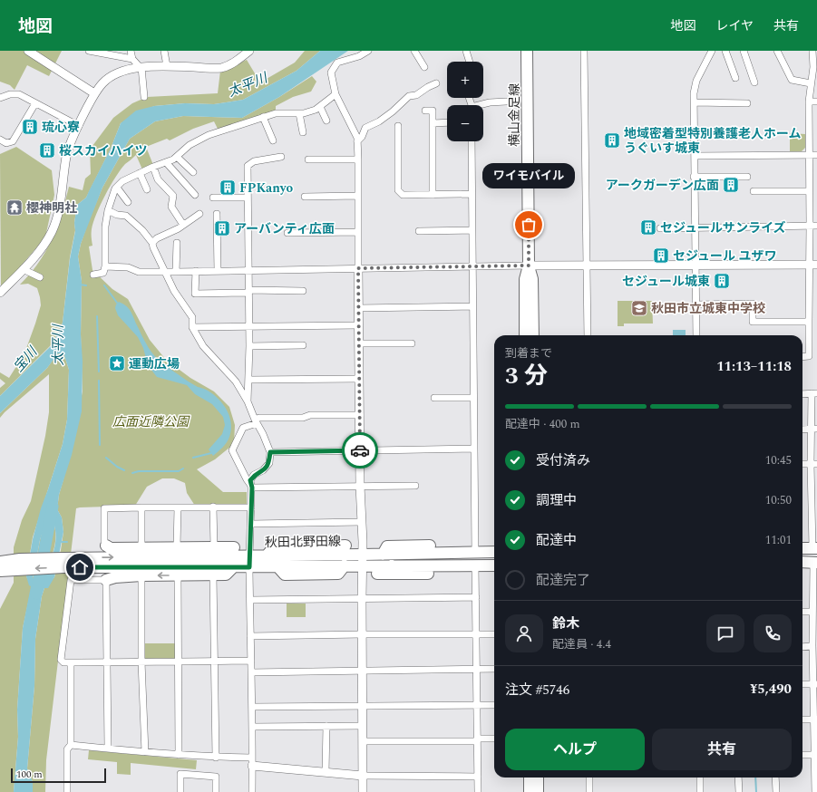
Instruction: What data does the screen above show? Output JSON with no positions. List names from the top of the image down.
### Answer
{
  "streets": {
    "main road": ["横山金足線", "秋田北野田線"]
  },
  "water": ["太平川", "宝川"],
  "parks": ["広面近隣公園"],
  "places": {
    "building": [
      "琉心寮",
      "地域密着型特別養護老人ホーム うぐいす城東",
      "桜スカイハイツ",
      "アークガーデン広面",
      "FPKanyo",
      "セジュールサンライズ",
      "アーバンティ広面",
      "セジュール ユザワ",
      "セジュール城東"
    ],
    "temple": ["櫻神明社"],
    "other": ["ワイモバイル"],
    "school or university": ["秋田市立城東中学校"],
    "place": ["運動広場"]
  },
  "scale_bar": "100 m",
  "page": {
    "header": "地図",
    "nav": ["地図", "レイヤ", "共有"],
    "map_buttons": ["+", "−"],
    "bubble": "ワイモバイル",
    "heading": ["3 分", "到着まで", "11:13–11:18"],
    "panel": [
      "鈴木",
      "配達員 · 4.4",
      "注文 #5746",
      "¥5,490"
    ],
    "bar": "配達中 · 400 m",
    "list": [
      ["受付済み", "10:45"],
      ["調理中", "10:50"],
      ["配達中", "11:01"],
      "配達完了"
    ],
    "buttons": ["ヘルプ", "共有"],
    "scale": "100 m"
  }
}
